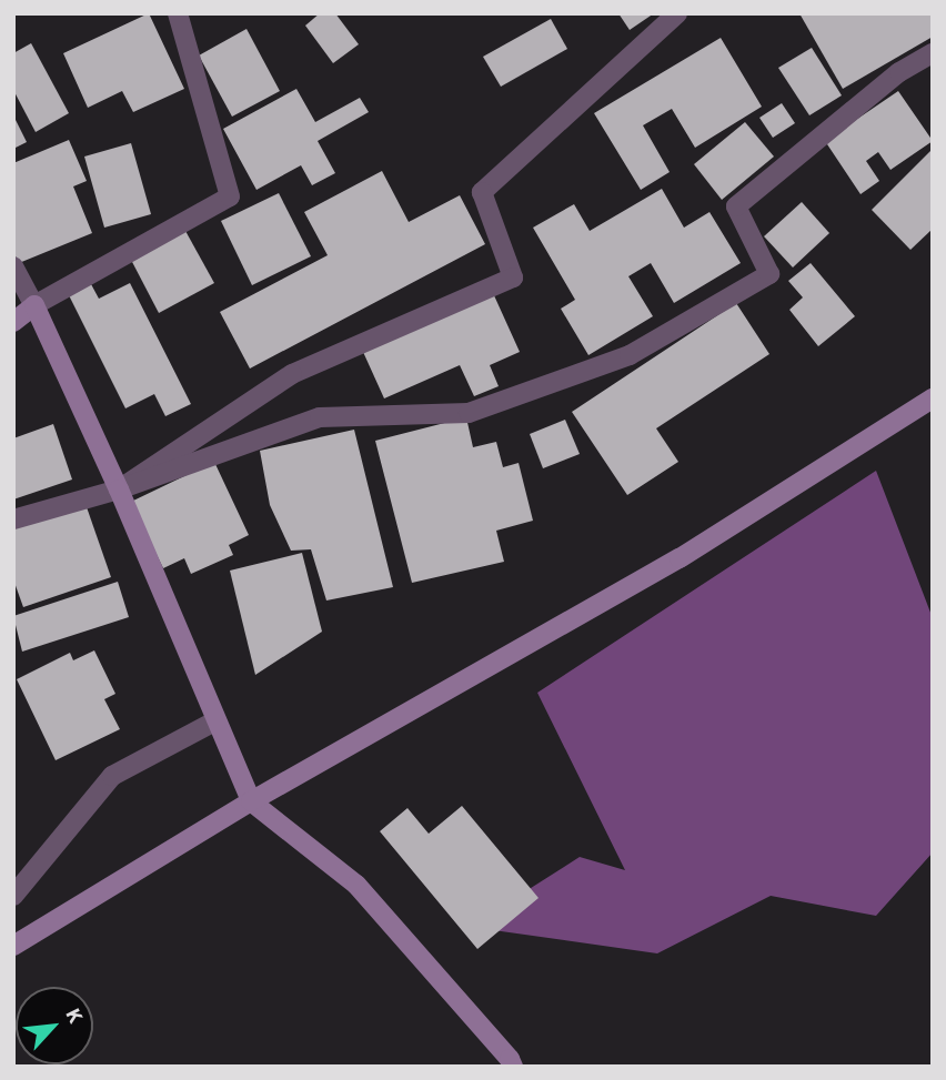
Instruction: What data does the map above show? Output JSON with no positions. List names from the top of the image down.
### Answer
{
  "north": "top right"
}
